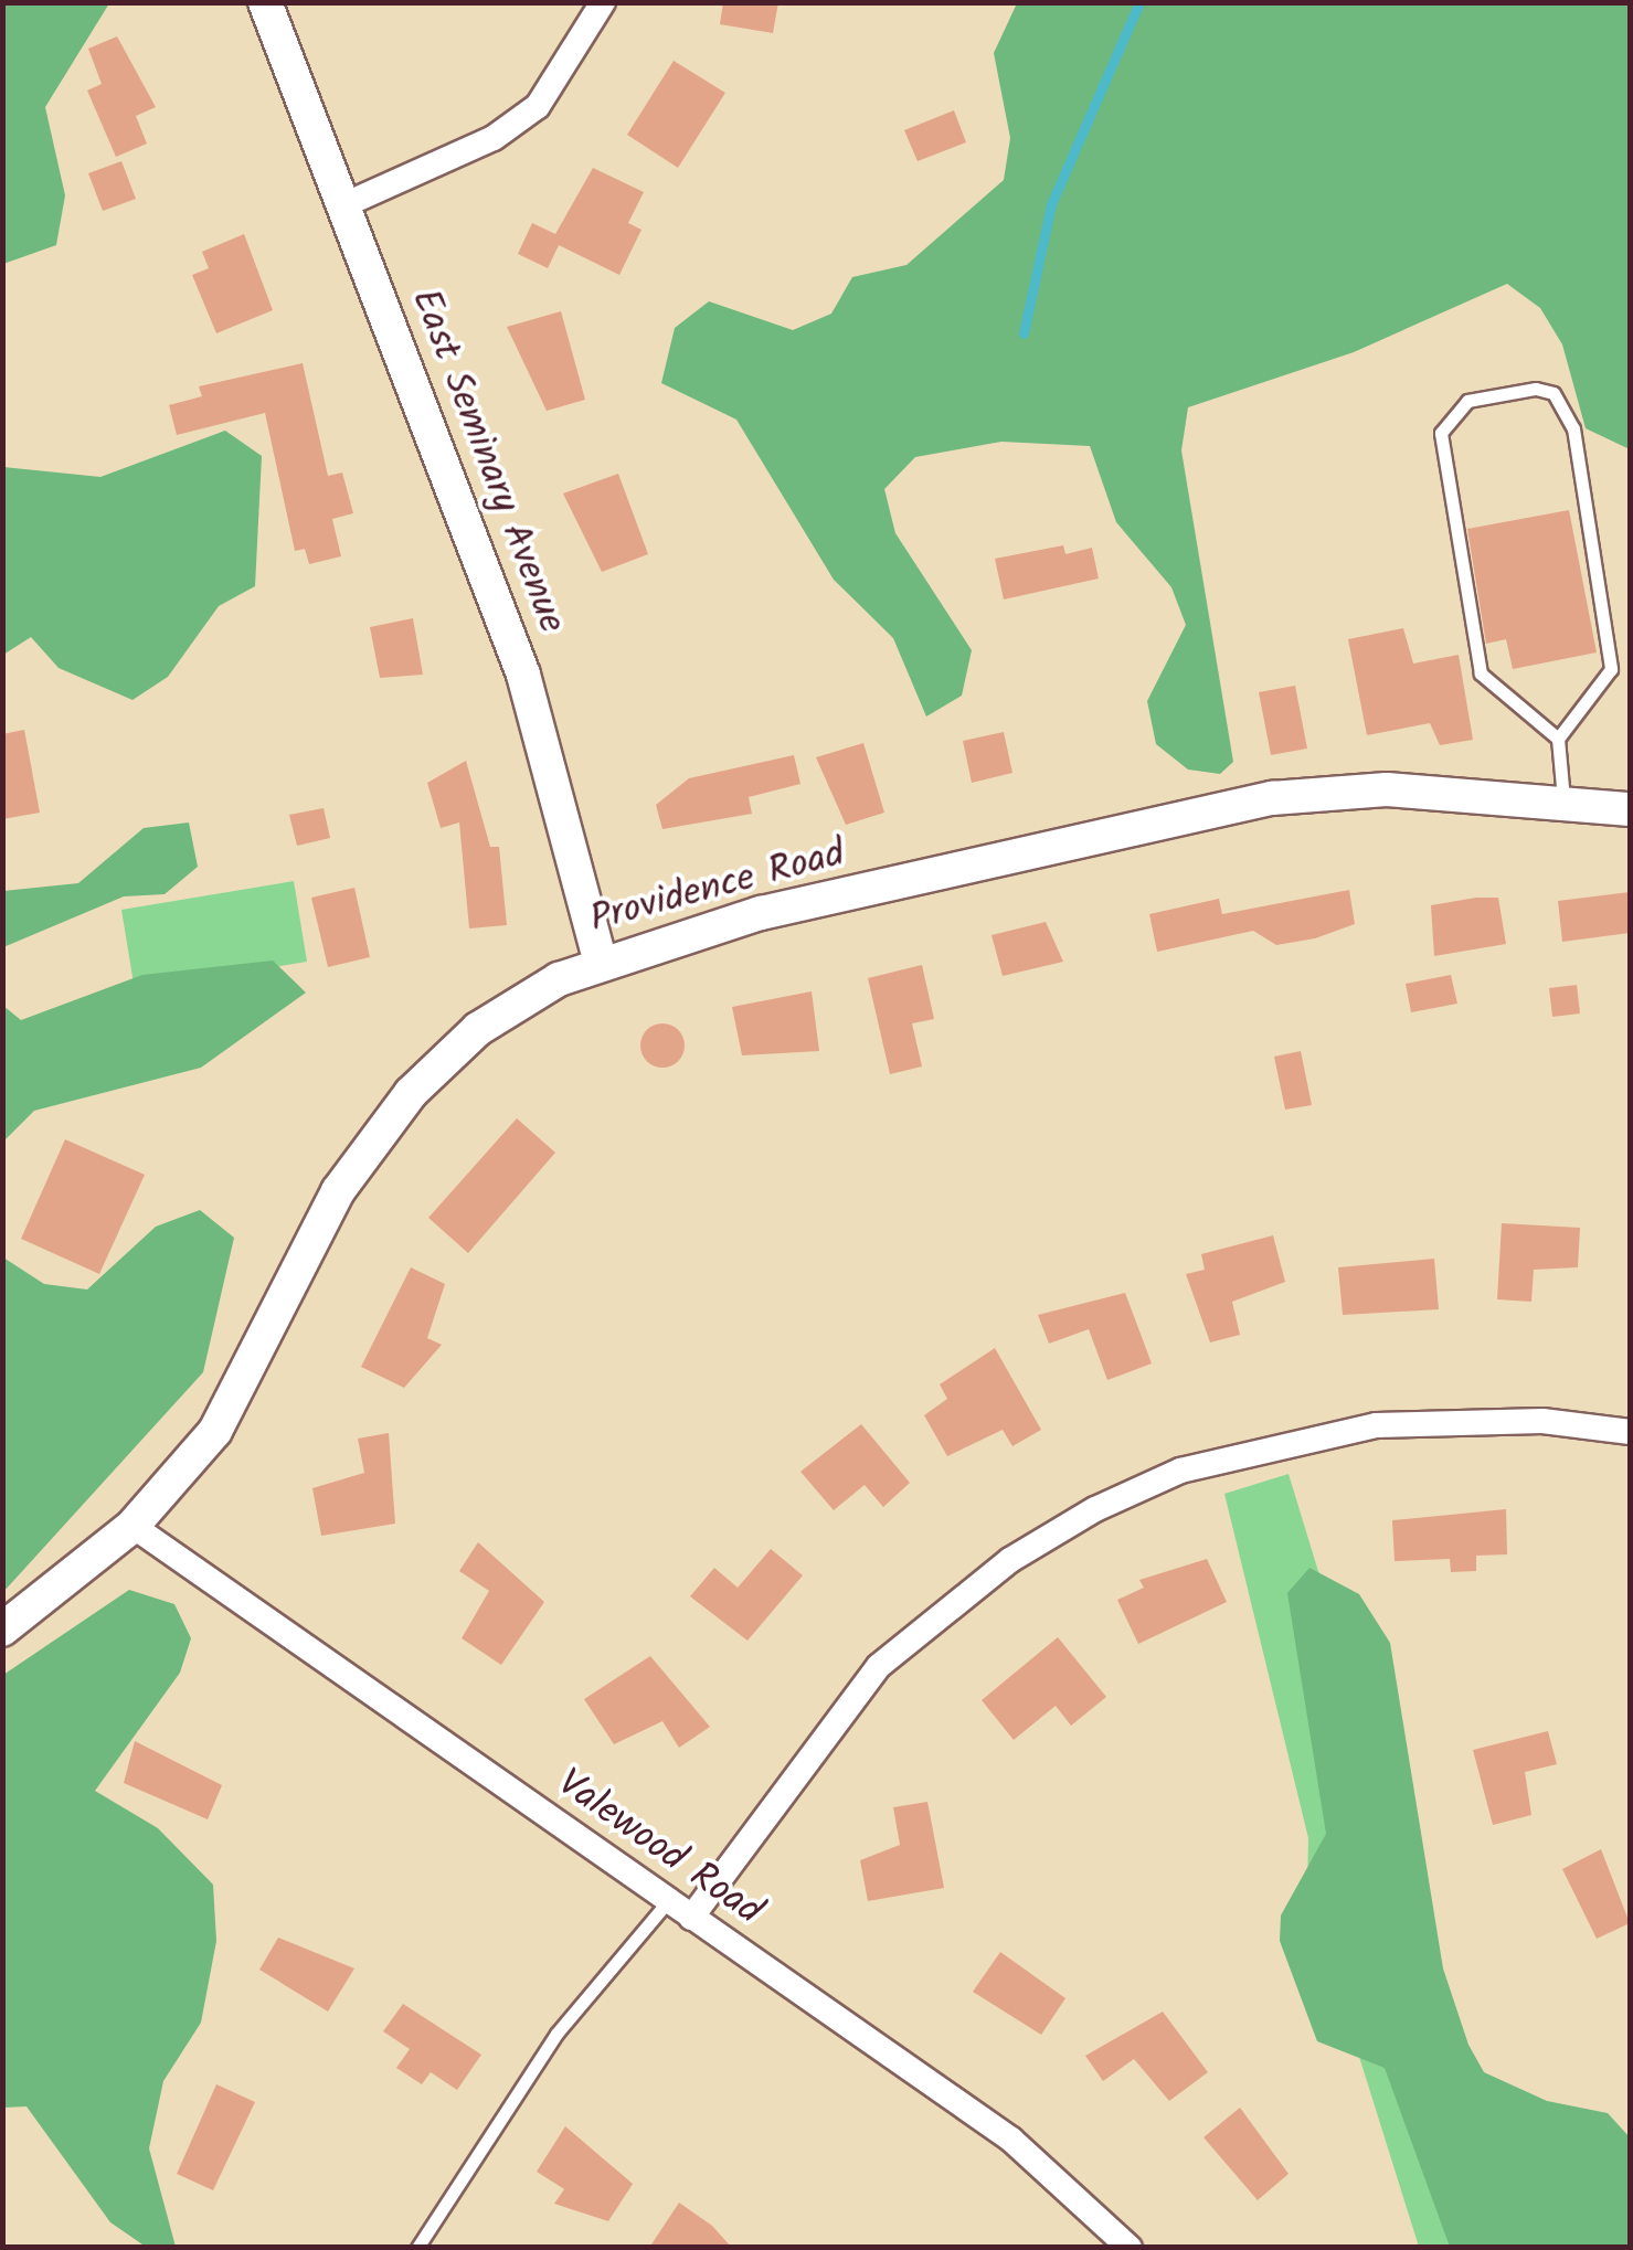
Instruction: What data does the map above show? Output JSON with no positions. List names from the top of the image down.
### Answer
{
  "streets": {
    "street": ["East Seminary Avenue", "Providence Road", "Valewood Road"]
  },
  "crossings": [
    ["East Seminary Avenue", "Providence Road"],
    ["Providence Road", "Valewood Road"]
  ]
}
